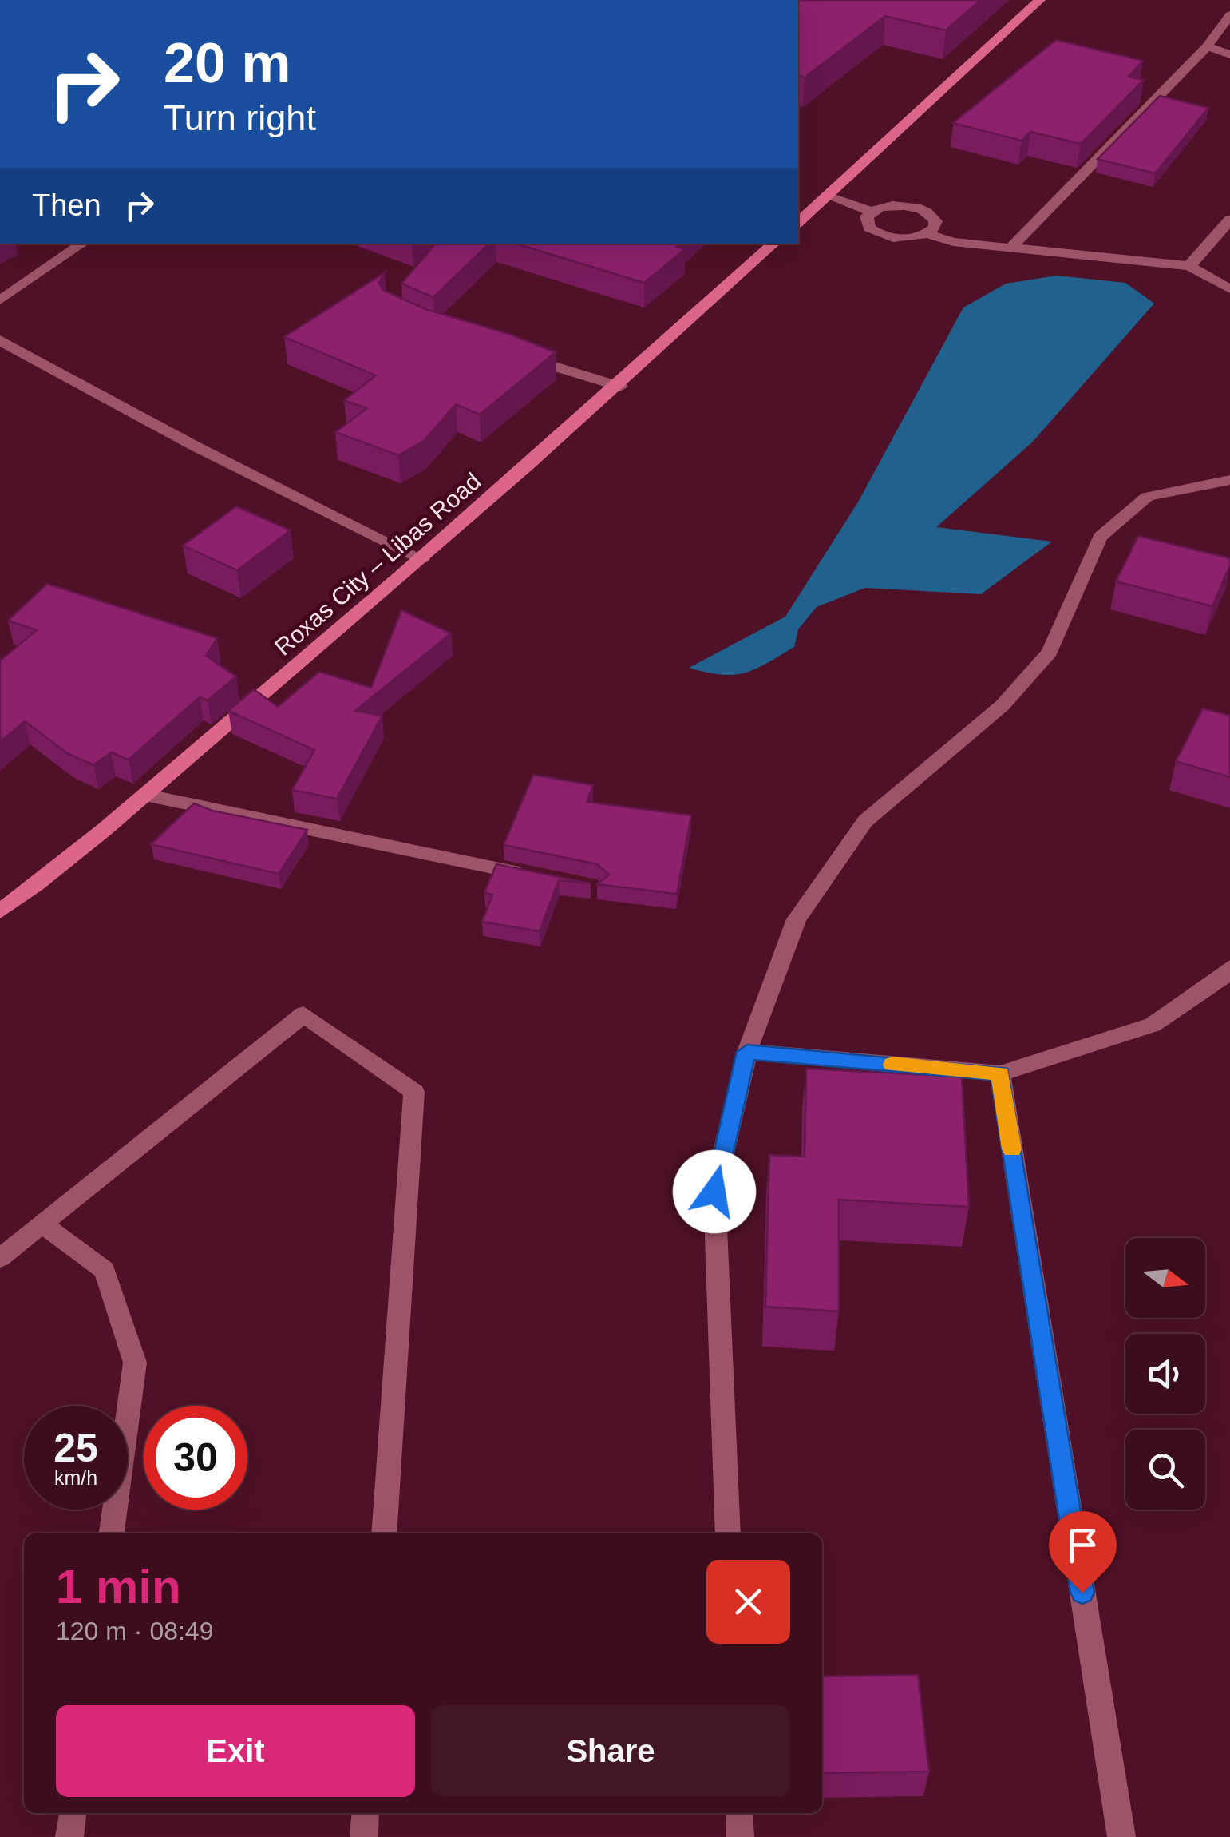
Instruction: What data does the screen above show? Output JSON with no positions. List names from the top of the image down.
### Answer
{
  "streets": {
    "main road": ["Roxas City – Libas Road"]
  },
  "north": "right",
  "page": {
    "turn": ["20 m", "Turn right"],
    "then": "Then",
    "speed": "25 km/h",
    "limit": "30",
    "heading": ["1 min", "120 m · 08:49"],
    "buttons": ["Exit", "Share"]
  }
}
